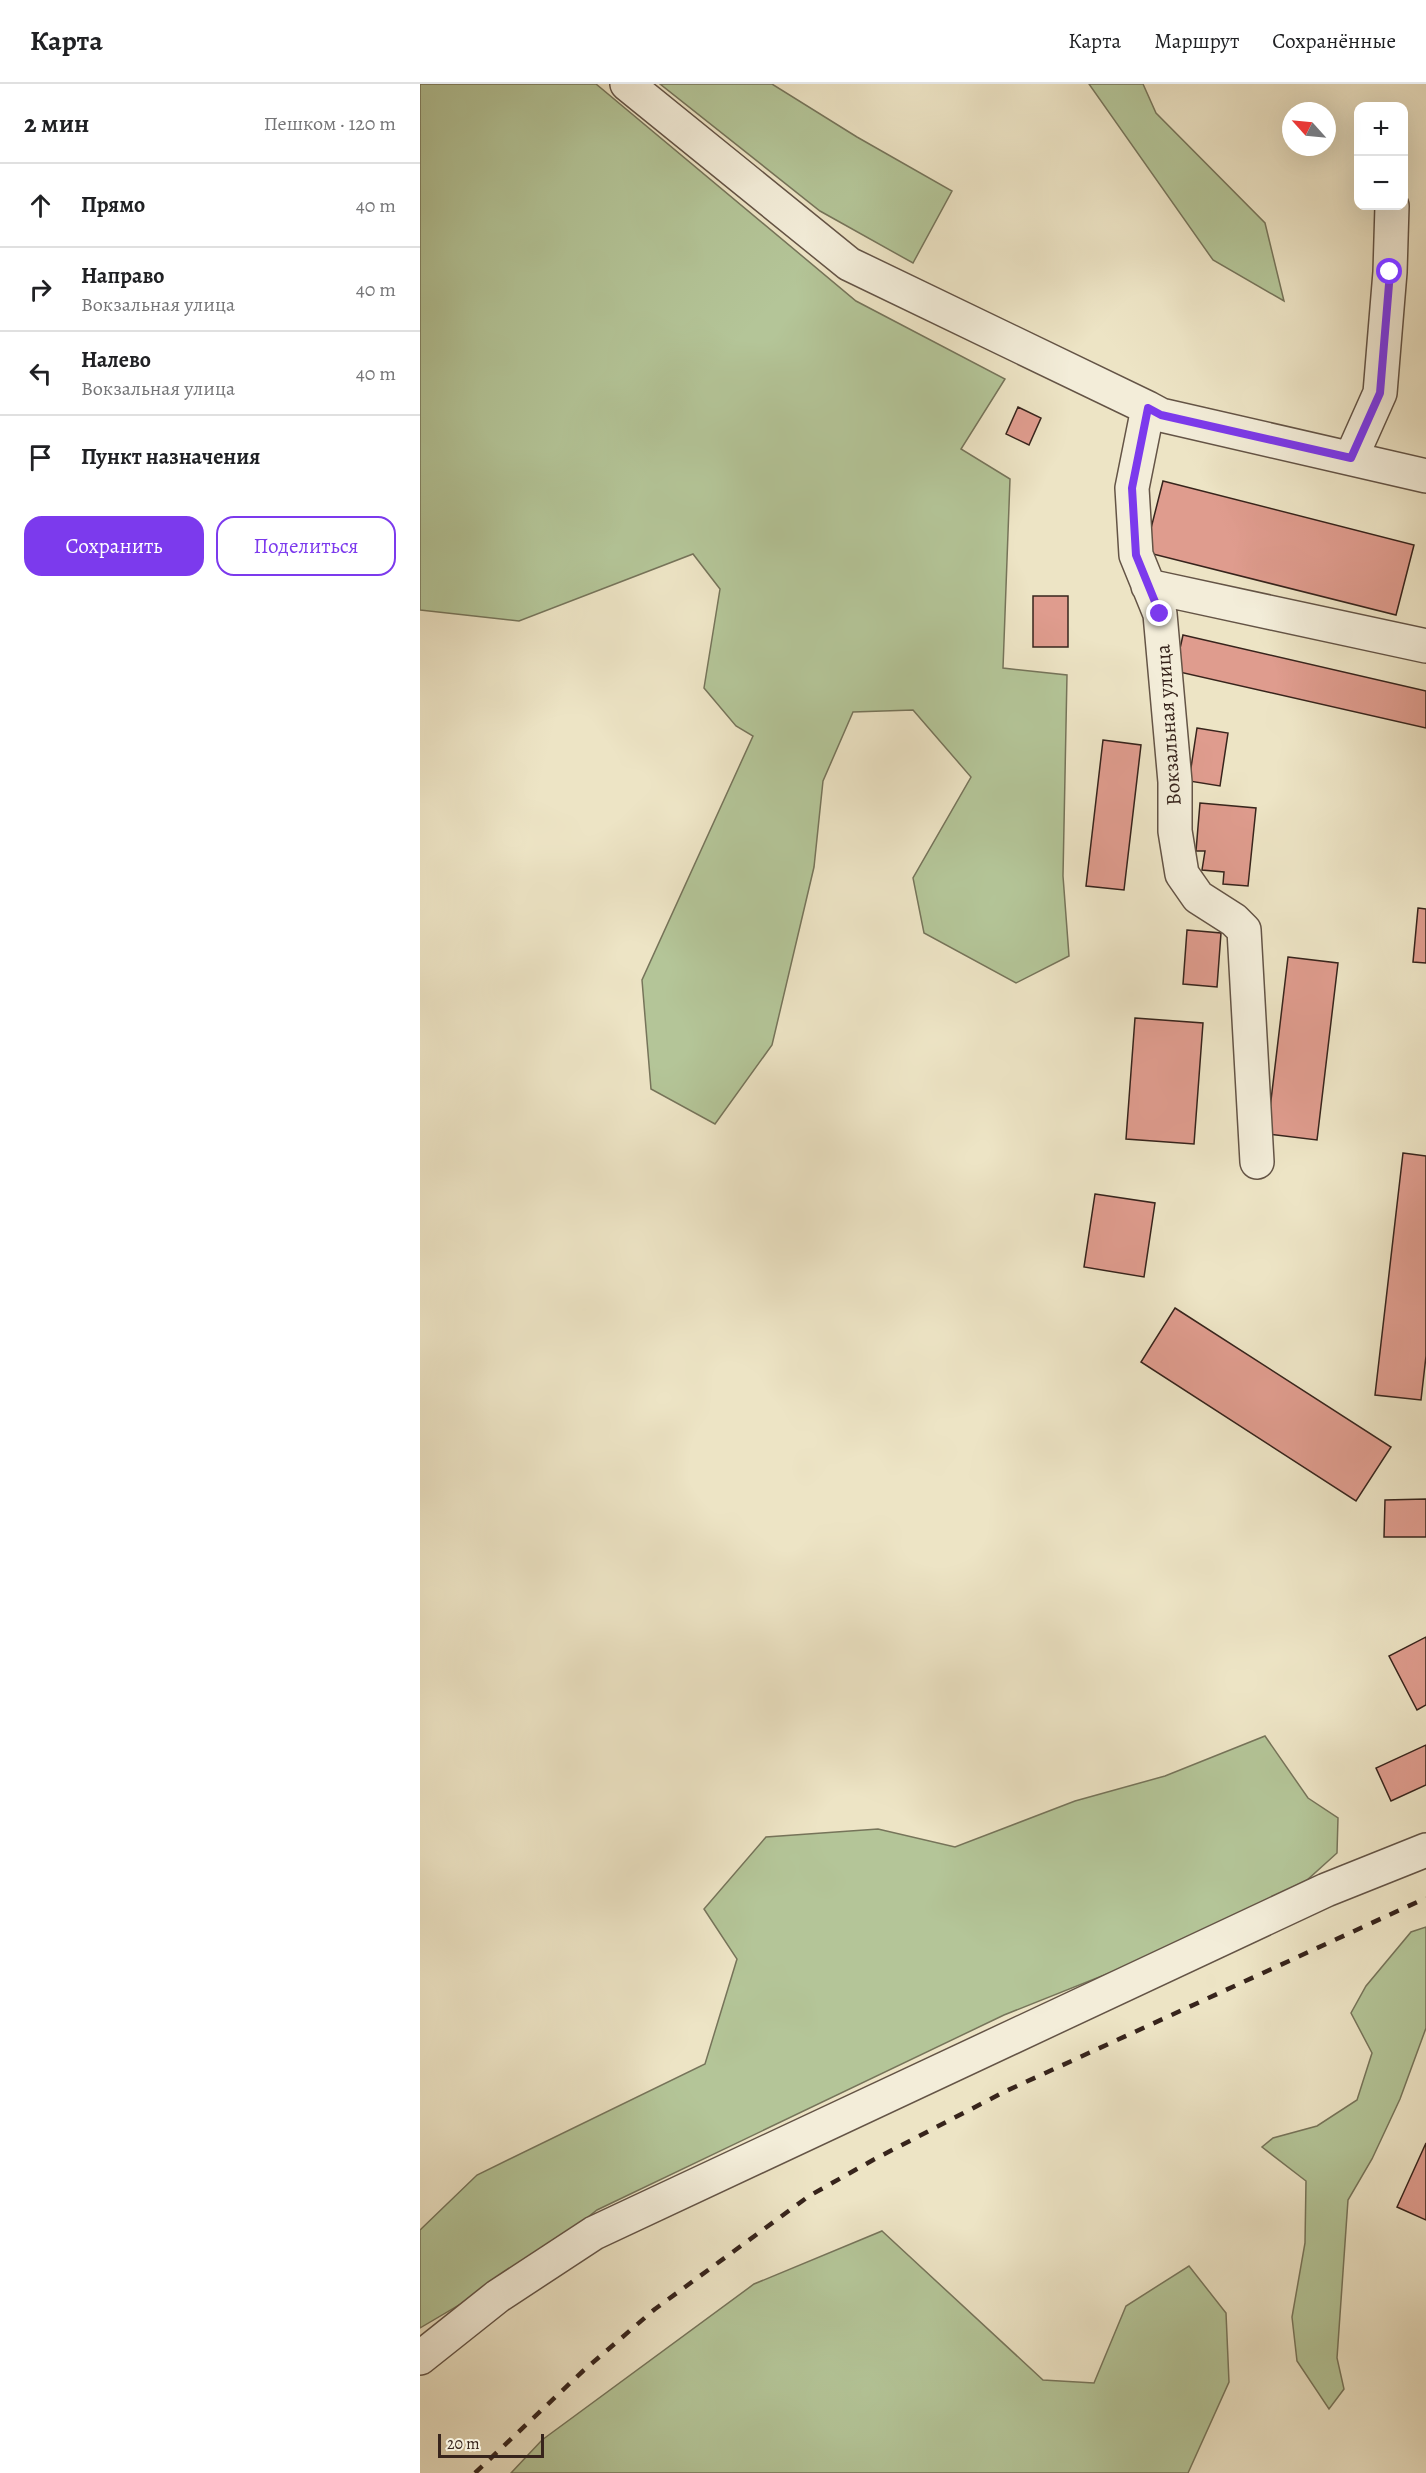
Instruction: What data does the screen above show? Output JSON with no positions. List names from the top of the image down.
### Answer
{
  "streets": {
    "street": ["Вокзальная улица"]
  },
  "scale_bar": "20 m",
  "north": "top left",
  "page": {
    "header": "Карта",
    "nav": ["Карта", "Маршрут", "Сохранённые"],
    "heading": ["2 мин", "Пешком · 120 m"],
    "map_buttons": ["+", "−"],
    "list": [
      ["Прямо", "40 m"],
      ["Направо", "Вокзальная улица", "40 m"],
      ["Налево", "Вокзальная улица", "40 m"],
      "Пункт назначения"
    ],
    "buttons": ["Сохранить", "Поделиться"],
    "scale": "20 m"
  }
}
